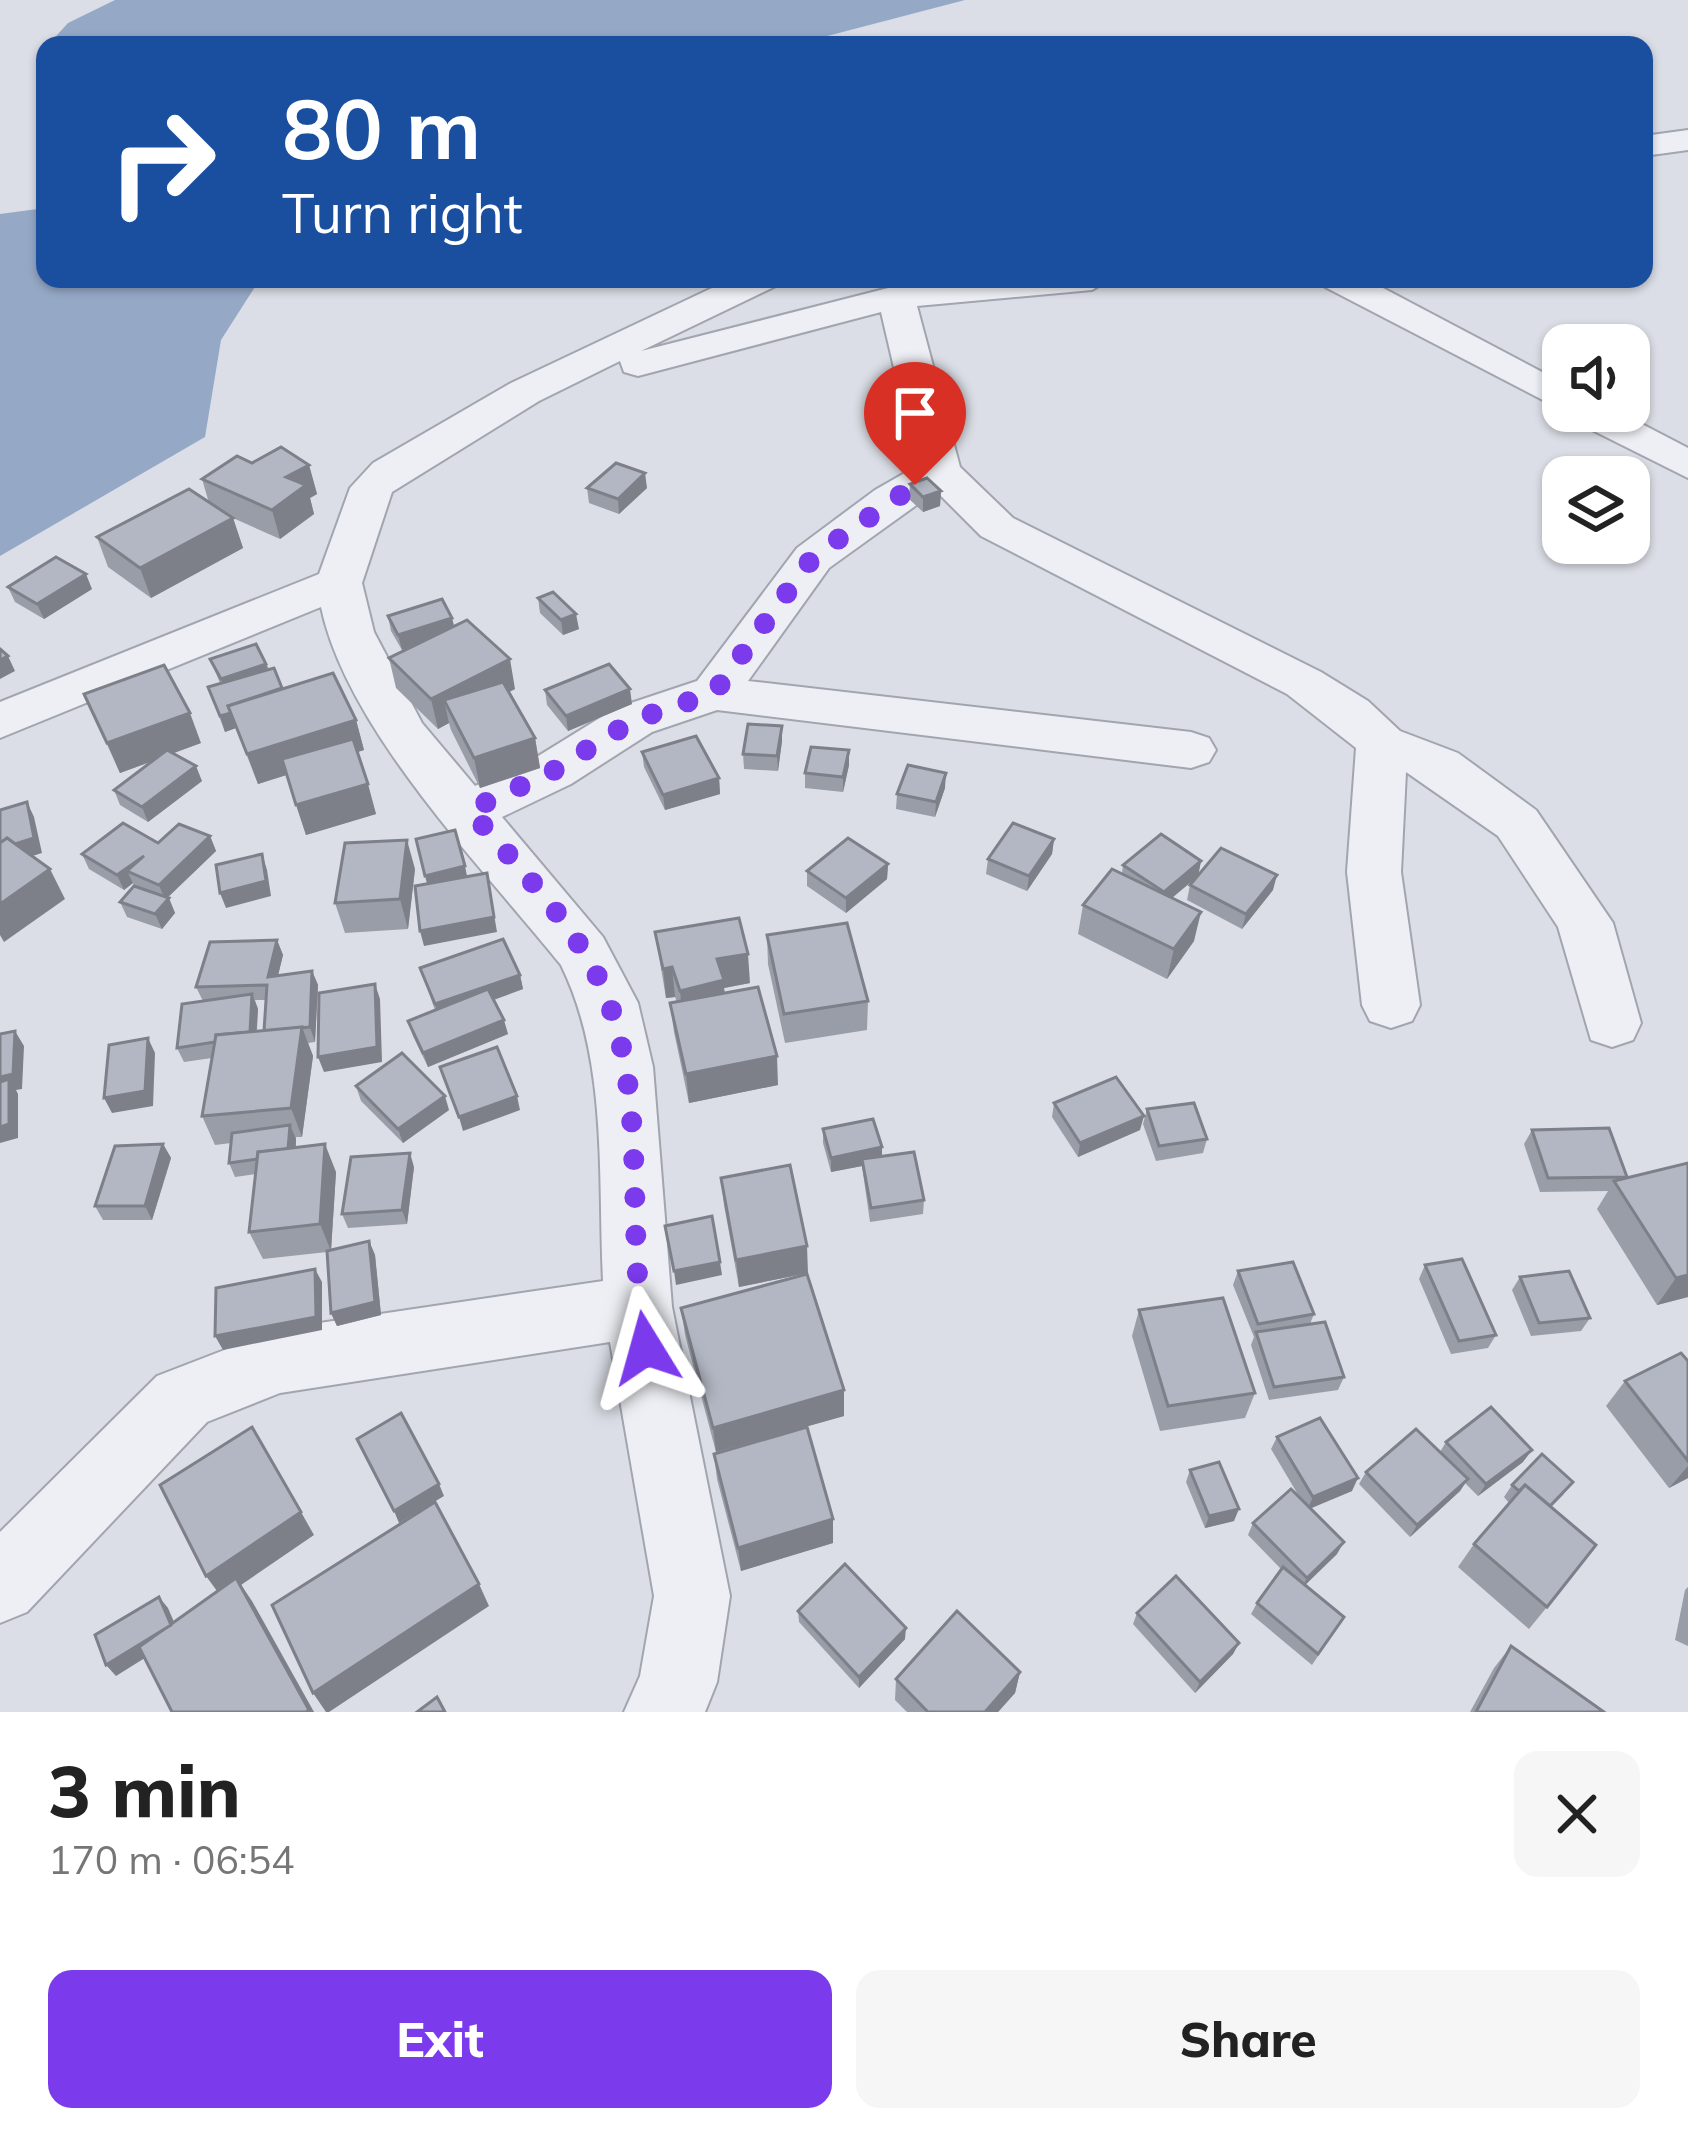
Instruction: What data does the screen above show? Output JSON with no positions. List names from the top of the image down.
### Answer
{
  "page": {
    "turn": ["80 m", "Turn right"],
    "heading": ["3 min", "170 m · 06:54"],
    "buttons": ["Exit", "Share"]
  }
}
